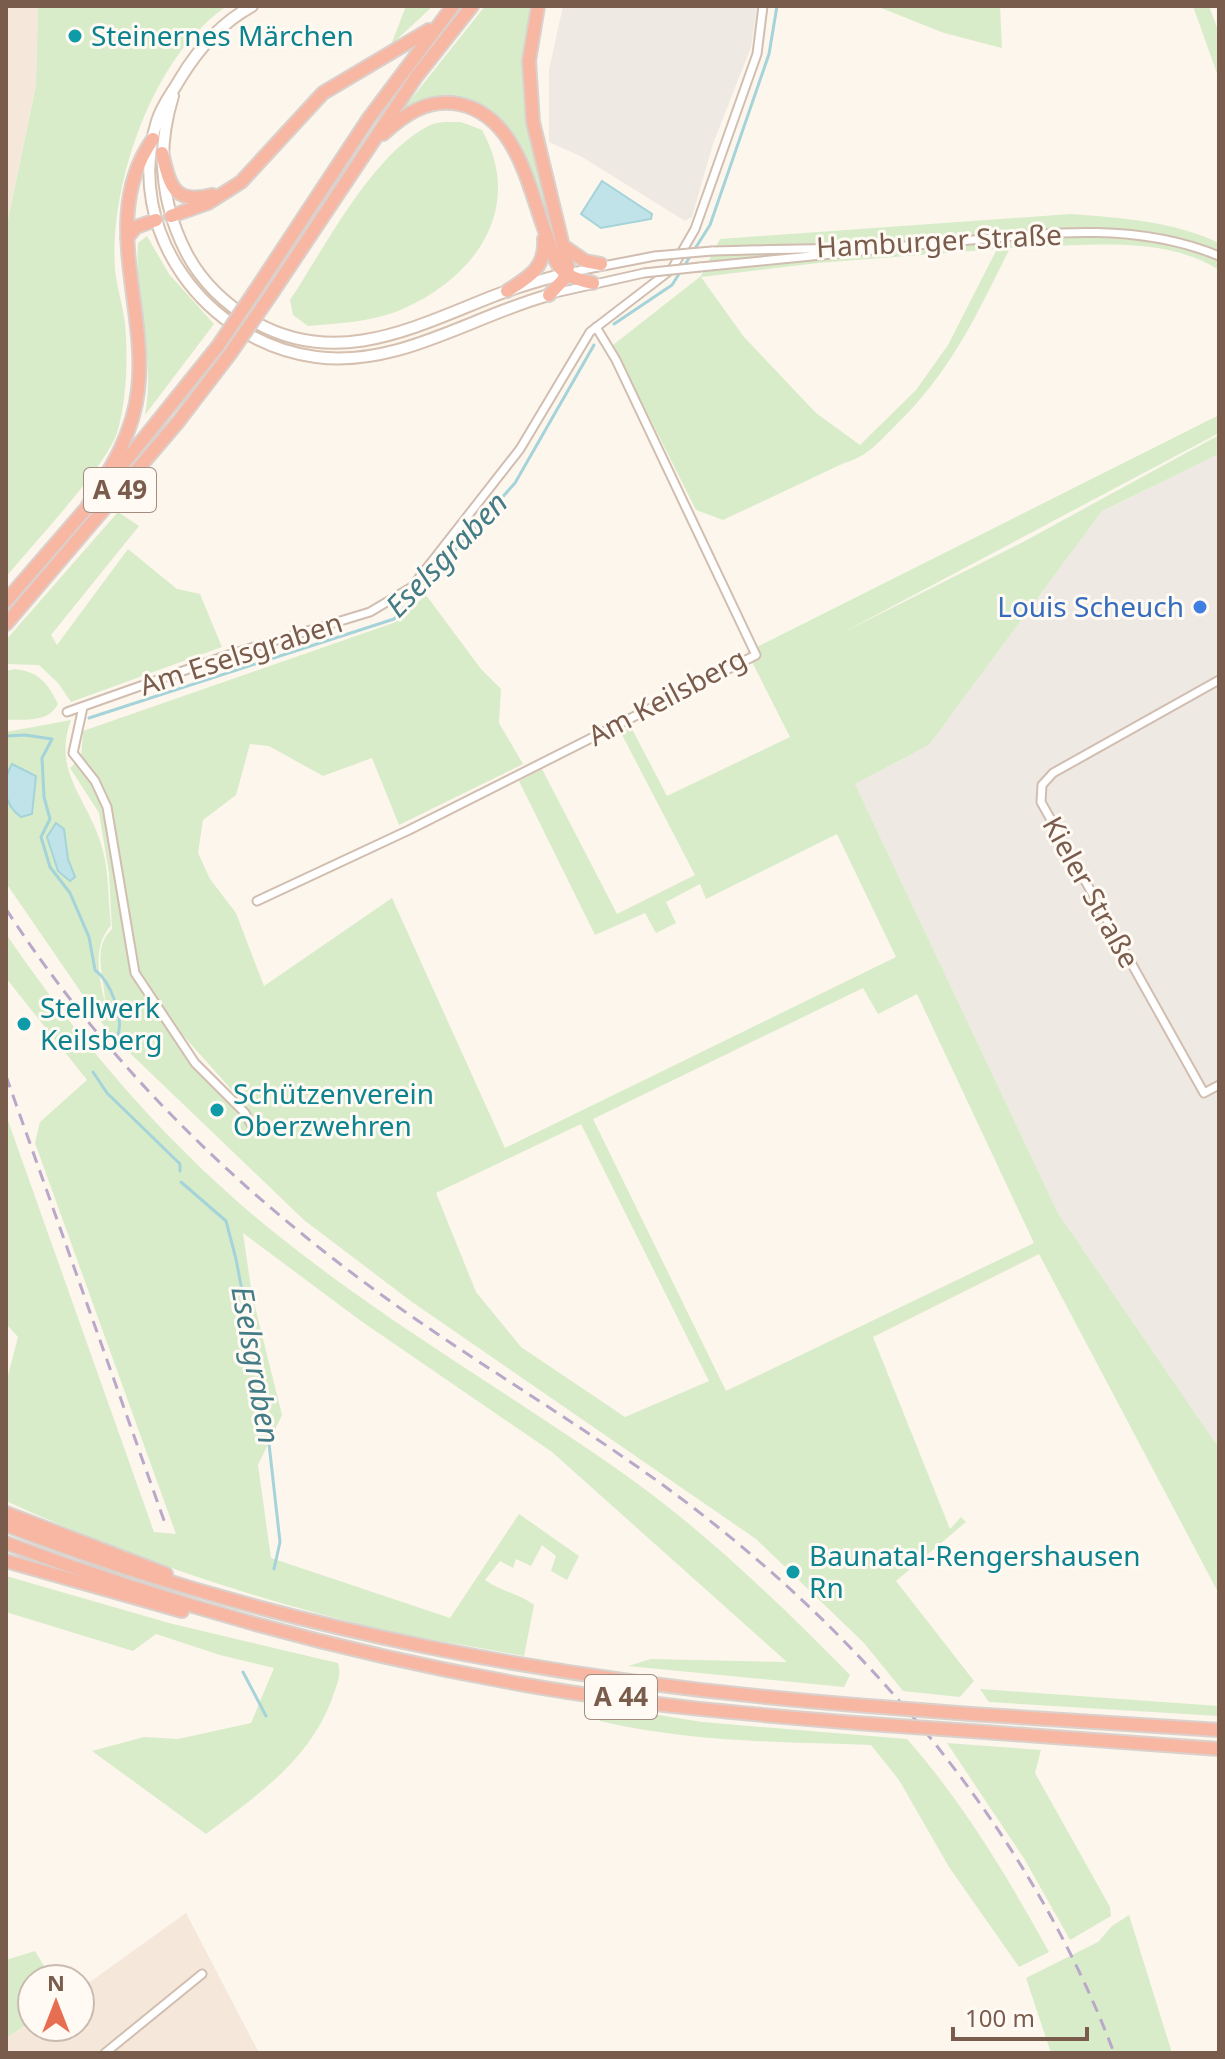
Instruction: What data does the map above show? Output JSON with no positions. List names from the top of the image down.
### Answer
{
  "streets": {
    "highway": ["A 49", "A 44"],
    "street": [
      "Hamburger Straße",
      "Am Eselsgraben",
      "Am Keilsberg",
      "Kieler Straße"
    ]
  },
  "crossings": [
    ["Am Eselsgraben", "Am Keilsberg"]
  ],
  "water": ["Eselsgraben"],
  "places": [
    "Steinernes Märchen",
    "Louis Scheuch",
    "Stellwerk Keilsberg",
    "Schützenverein Oberzwehren",
    "Baunatal-Rengershausen Rn"
  ],
  "scale_bar": "100 m",
  "north": "top"
}
